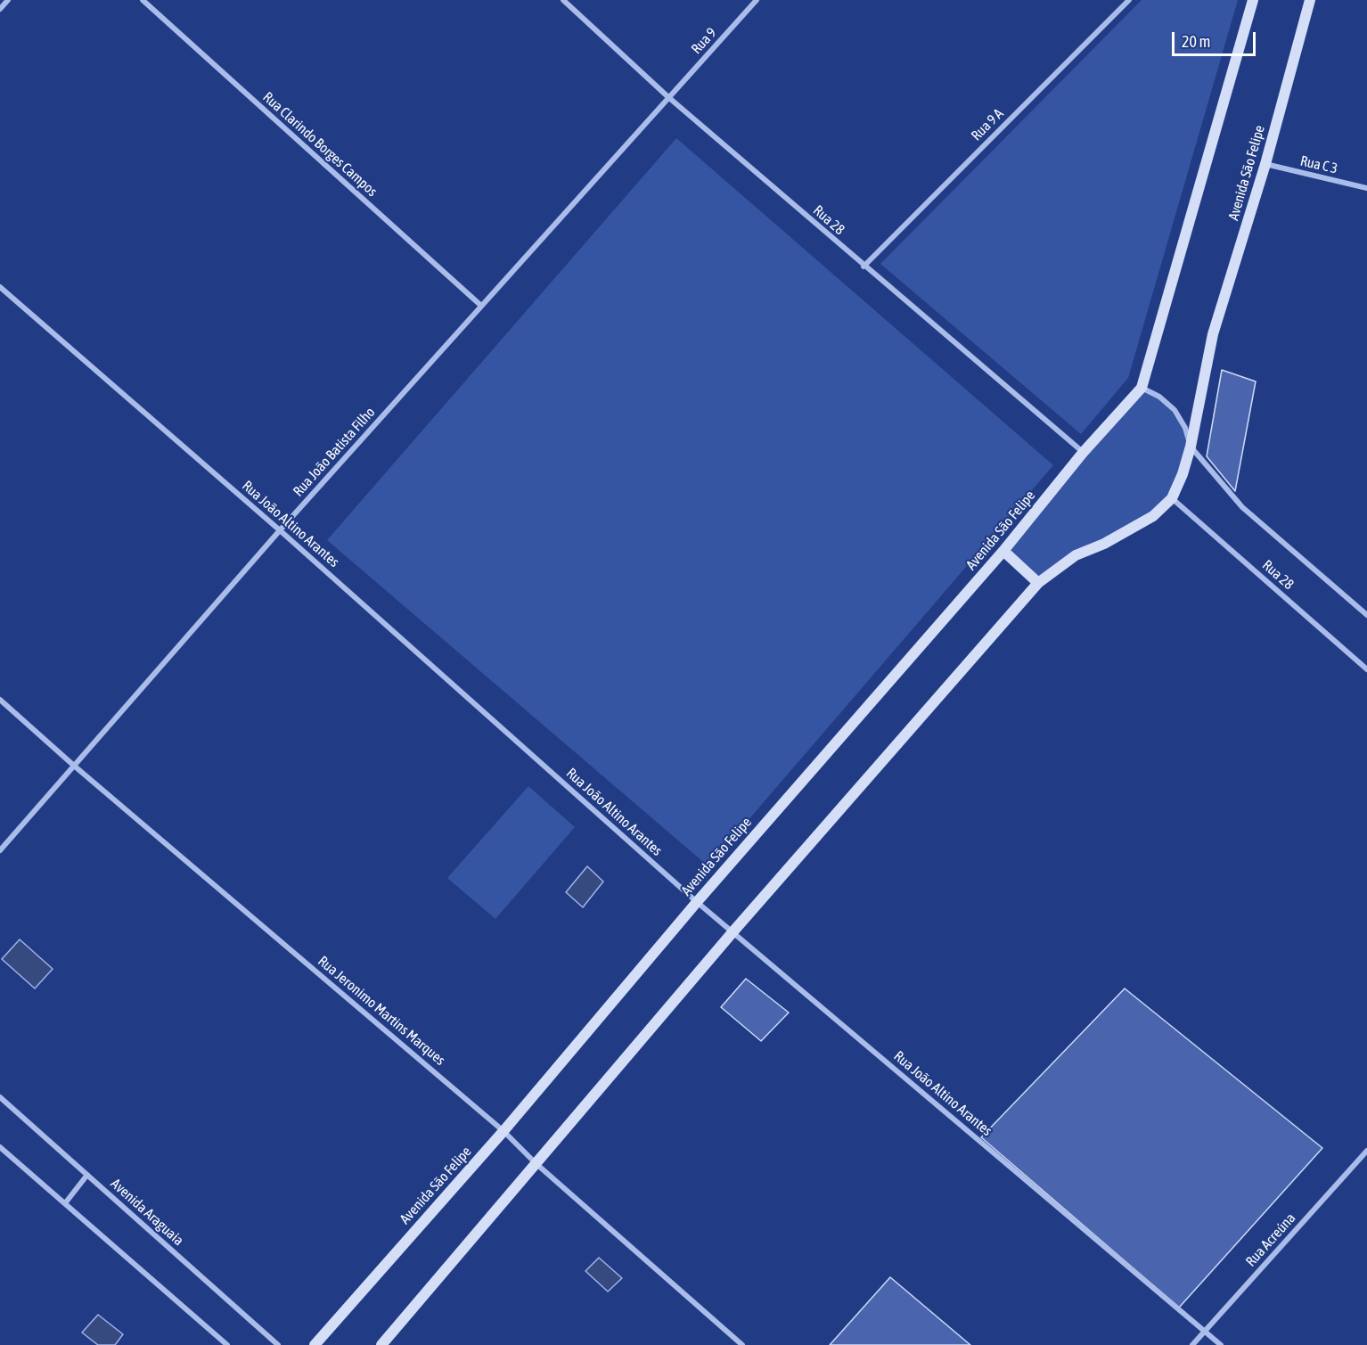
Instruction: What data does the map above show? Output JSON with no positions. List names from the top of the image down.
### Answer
{
  "streets": {
    "street": [
      "Rua 9",
      "Rua 9 A",
      "Rua Clarindo Borges Campos",
      "Rua C 3",
      "Avenida São Felipe",
      "Rua 28",
      "Rua João Batista Filho",
      "Rua João Altino Arantes",
      "Rua Jeronimo Martins Marques",
      "Avenida Araguaia",
      "Rua Acreúna"
    ]
  },
  "crossings": [
    ["Rua 9", "Rua 28"],
    ["Rua 9", "Rua João Batista Filho"],
    ["Rua 9 A", "Rua 28"],
    ["Rua Clarindo Borges Campos", "Rua João Batista Filho"],
    ["Rua C 3", "Avenida São Felipe"],
    ["Avenida São Felipe", "Rua 28"],
    ["Avenida São Felipe", "Rua João Altino Arantes"],
    ["Avenida São Felipe", "Rua Jeronimo Martins Marques"],
    ["Rua 28", "Rua João Batista Filho"],
    ["Rua João Batista Filho", "Rua João Altino Arantes"],
    ["Rua João Batista Filho", "Rua Jeronimo Martins Marques"],
    ["Rua João Altino Arantes", "Rua Acreúna"]
  ],
  "scale_bar": "20 m"
}
